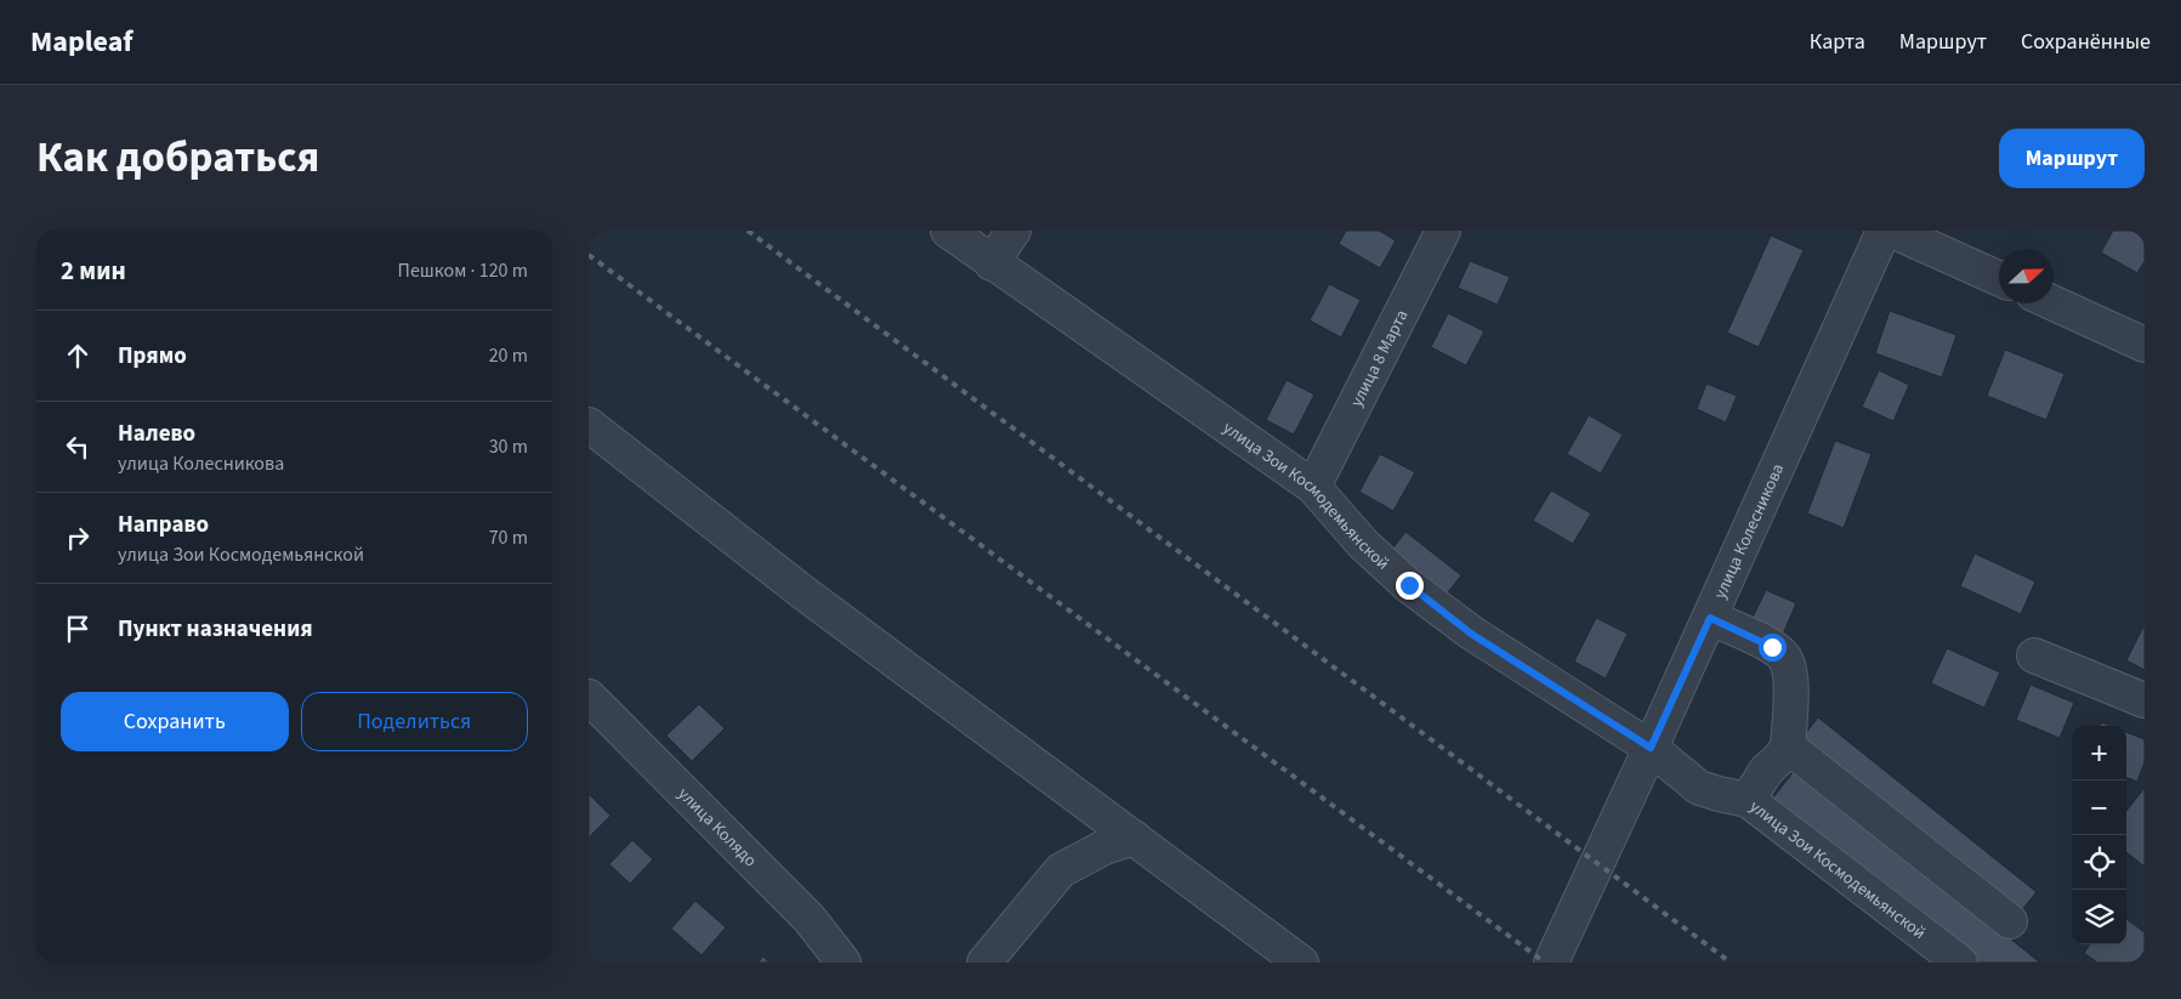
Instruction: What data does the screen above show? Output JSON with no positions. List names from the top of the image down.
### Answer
{
  "streets": {
    "street": [
      "улица 8 Марта",
      "улица Зои Космодемьянской",
      "улица Колесникова",
      "улица Колядо"
    ]
  },
  "crossings": [
    ["улица 8 Марта", "улица Зои Космодемьянской"],
    ["улица Зои Космодемьянской", "улица Колесникова"]
  ],
  "north": "right",
  "page": {
    "header": "Mapleaf",
    "nav": ["Карта", "Маршрут", "Сохранённые"],
    "title": "Как добраться",
    "buttons": [
      "Маршрут",
      ["Сохранить", "Поделиться"]
    ],
    "heading": ["2 мин", "Пешком · 120 m"],
    "list": [
      ["Прямо", "20 m"],
      ["Налево", "улица Колесникова", "30 m"],
      ["Направо", "улица Зои Космодемьянской", "70 m"],
      "Пункт назначения"
    ],
    "map_buttons": ["+", "−"]
  }
}
